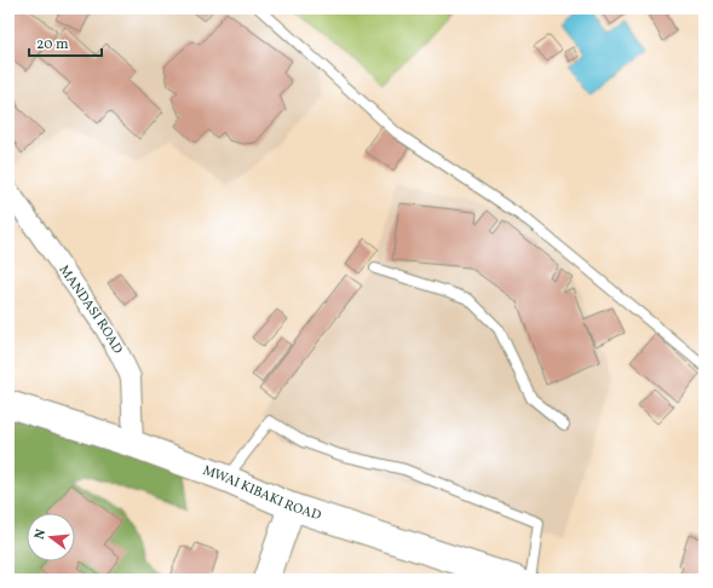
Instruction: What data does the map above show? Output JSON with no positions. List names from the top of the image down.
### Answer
{
  "streets": {
    "main road": ["MWAI KIBAKI ROAD"],
    "street": ["MANDASI ROAD"]
  },
  "crossings": [
    ["MANDASI ROAD", "MWAI KIBAKI ROAD"]
  ],
  "scale_bar": "20 m",
  "north": "left"
}
